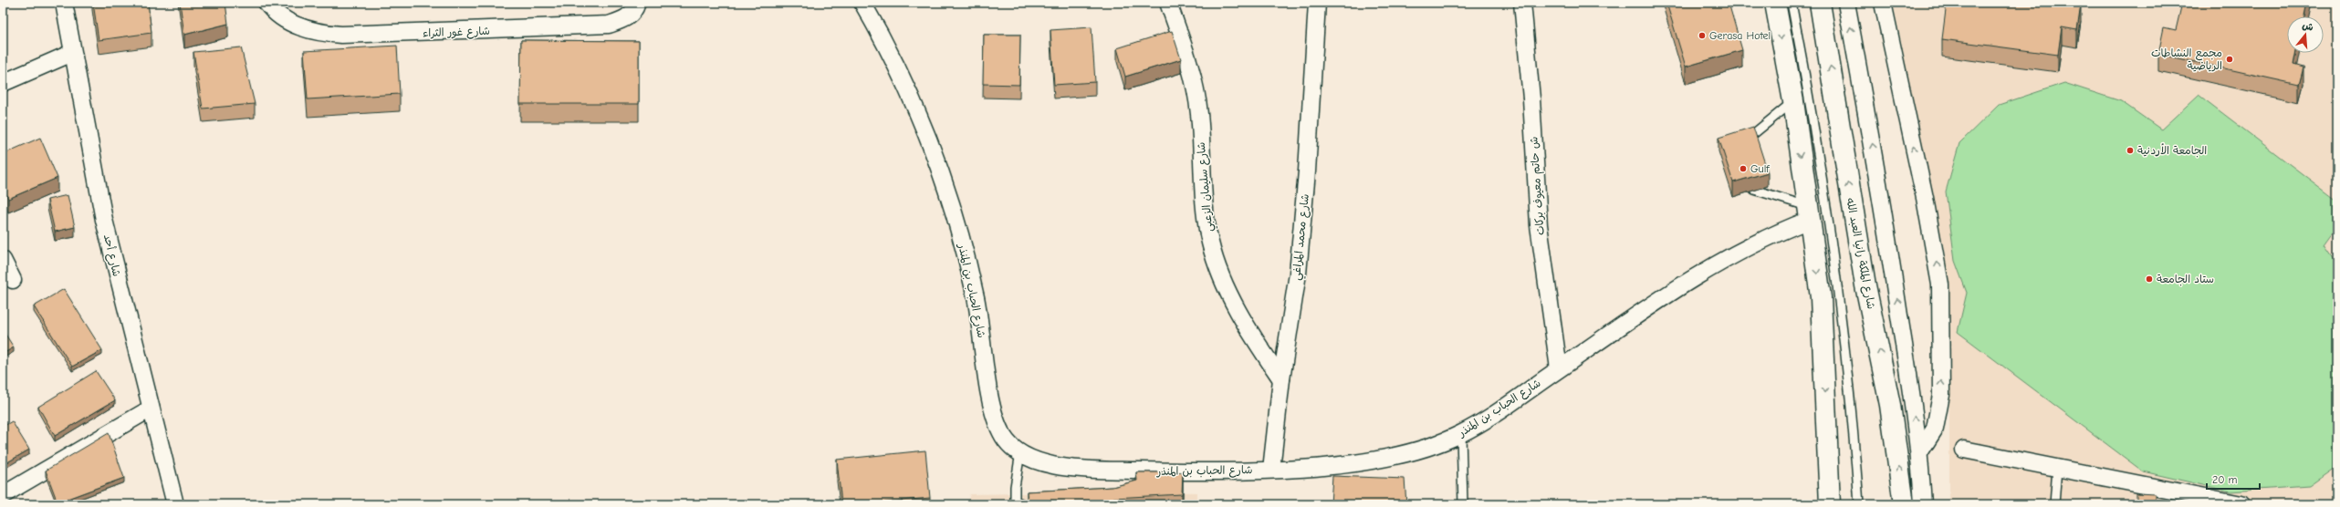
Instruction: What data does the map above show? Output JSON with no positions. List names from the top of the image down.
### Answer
{
  "streets": {
    "main road": ["شارع الملكة رانيا العبد الله"],
    "street": [
      "شارع غور الثراء",
      "ش حاتم معيوف بركات",
      "شارع سليمان الزعبي",
      "شارع محمد المراغي",
      "شارع أحد",
      "شارع الحباب بن المنذر"
    ]
  },
  "crossings": [
    ["ش حاتم معيوف بركات", "شارع الحباب بن المنذر"],
    ["شارع سليمان الزعبي", "شارع محمد المراغي"],
    ["شارع محمد المراغي", "شارع الحباب بن المنذر"]
  ],
  "places": [
    "Gerasa Hotel",
    "مجمع النشاطات الرياضية",
    "الجامعة الأردنية",
    "Gulf",
    "ستاد الجامعة"
  ],
  "scale_bar": "20 m",
  "north": "top"
}
